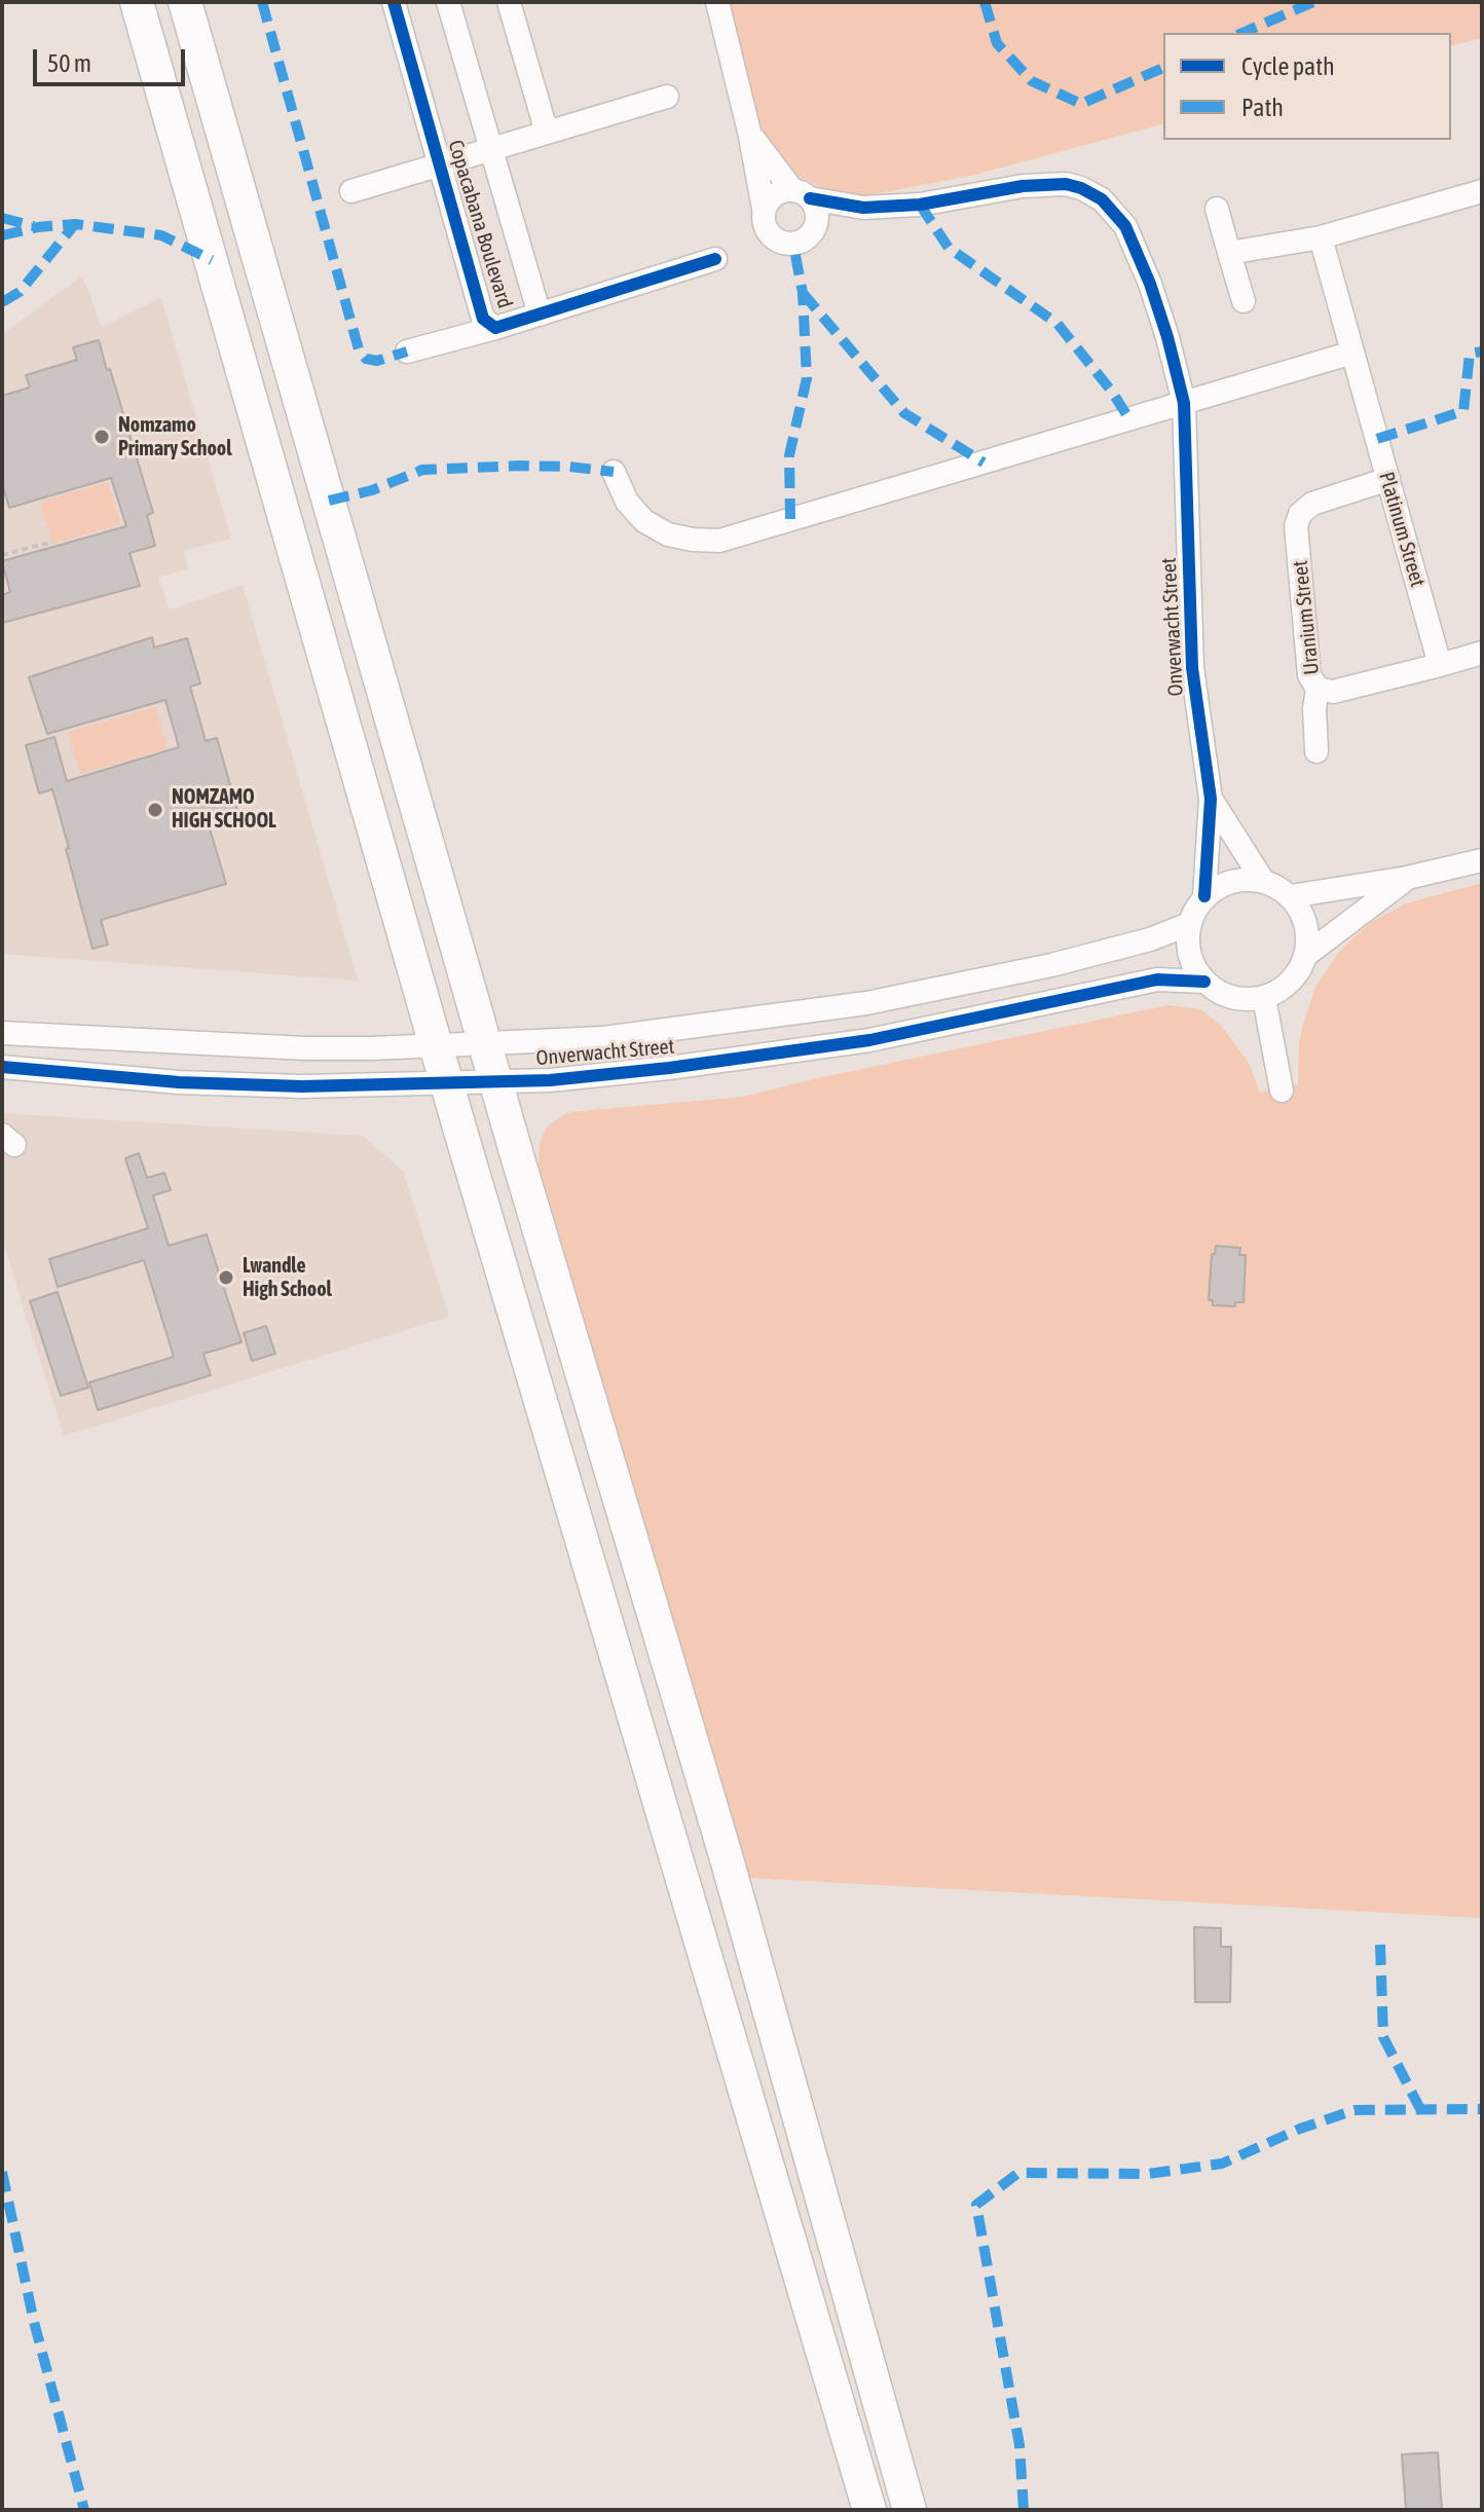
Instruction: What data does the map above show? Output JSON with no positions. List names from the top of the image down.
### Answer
{
  "streets": {
    "street": [
      "Copacabana Boulevard",
      "Platinum Street",
      "Uranium Street",
      "Onverwacht Street"
    ]
  },
  "crossings": [
    ["Platinum Street", "Uranium Street"]
  ],
  "places": ["Nomzamo Primary School", "NOMZAMO HIGH SCHOOL", "Lwandle High School"],
  "legend": ["Cycle path", "Path"],
  "scale_bar": "50 m"
}
